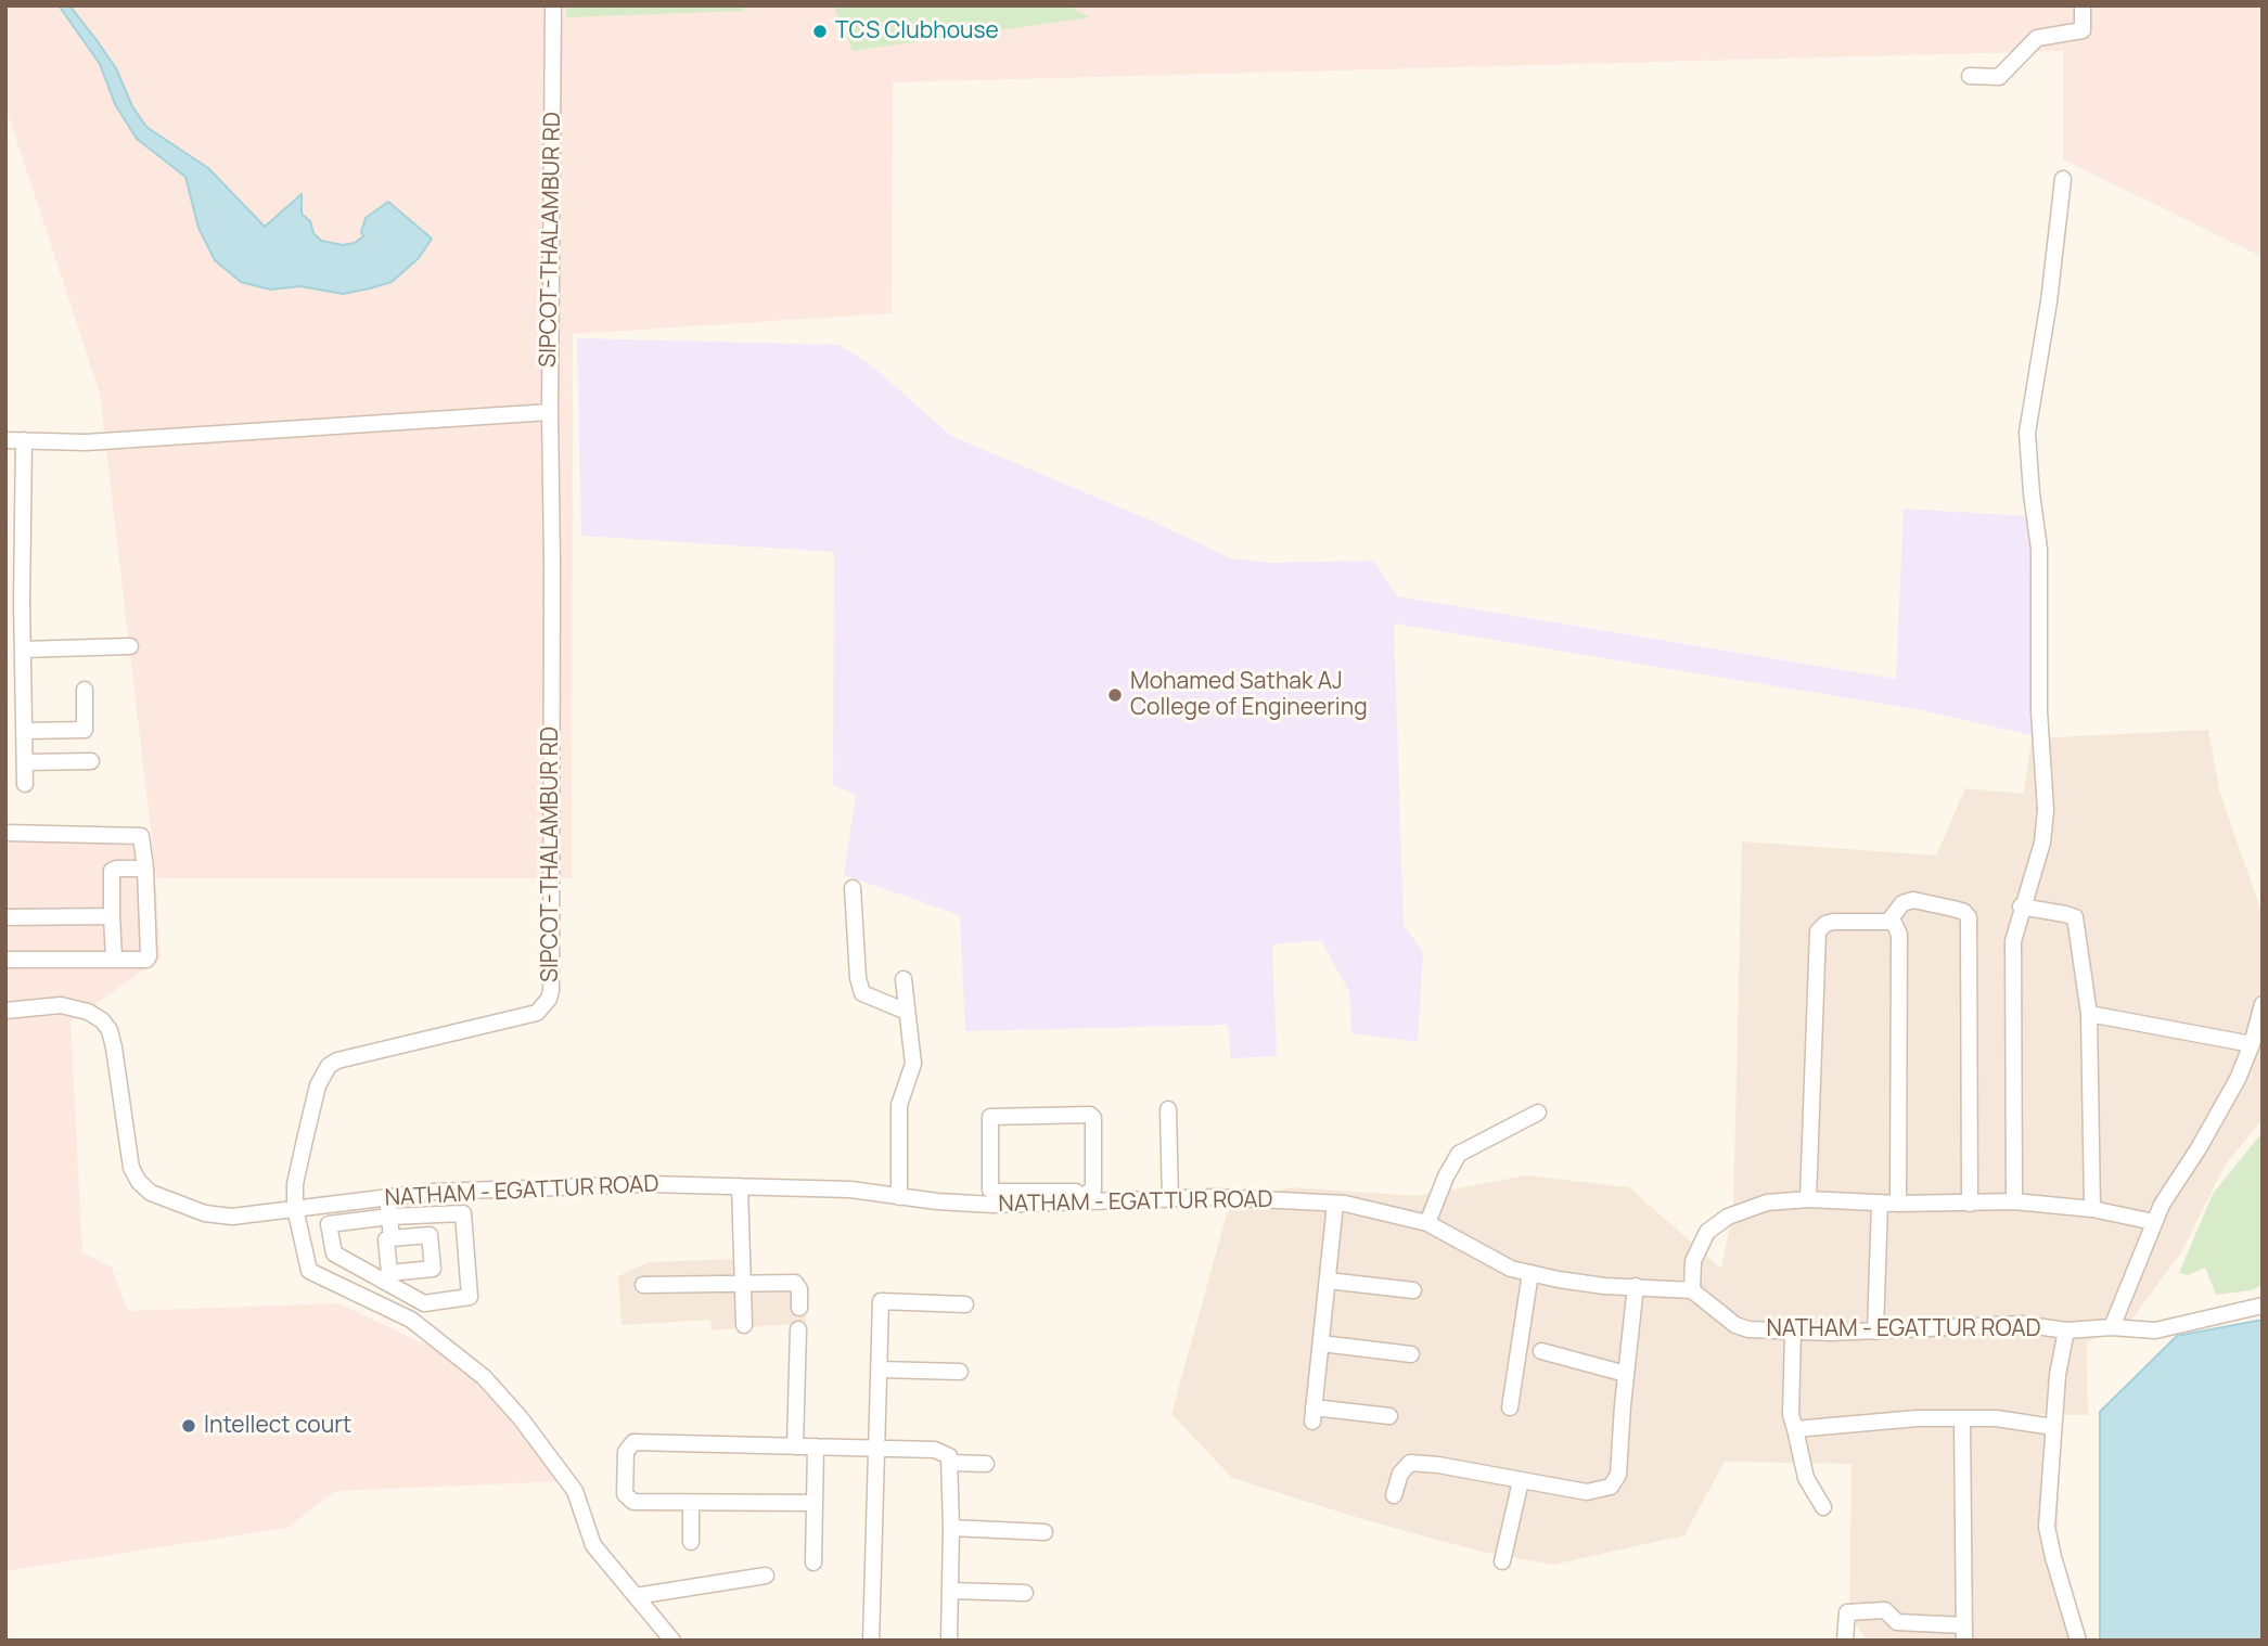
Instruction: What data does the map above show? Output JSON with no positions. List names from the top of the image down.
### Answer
{
  "streets": {
    "street": ["SIPCOT-THALAMBUR RD", "NATHAM - EGATTUR ROAD"]
  },
  "crossings": [
    ["SIPCOT-THALAMBUR RD", "NATHAM - EGATTUR ROAD"]
  ],
  "places": ["TCS Clubhouse", "Mohamed Sathak AJ College of Engineering", "Intellect court"]
}
